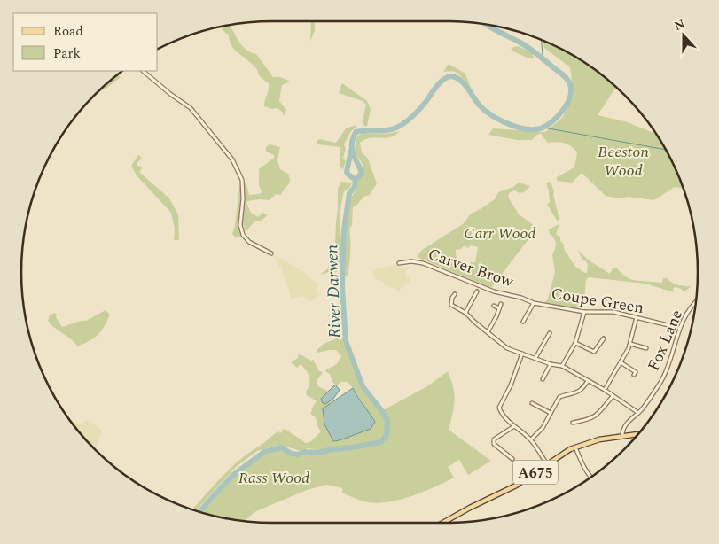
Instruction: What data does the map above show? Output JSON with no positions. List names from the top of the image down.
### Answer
{
  "streets": {
    "main road": ["A675"],
    "street": ["Carver Brow", "Coupe Green", "Fox Lane"]
  },
  "crossings": [
    ["Carver Brow", "Coupe Green"],
    ["Coupe Green", "Fox Lane"],
    ["Fox Lane", "A675"]
  ],
  "water": ["River Darwen"],
  "parks": ["Beeston Wood", "Carr Wood", "Rass Wood"],
  "legend": ["Road", "Park"],
  "north": "top"
}
